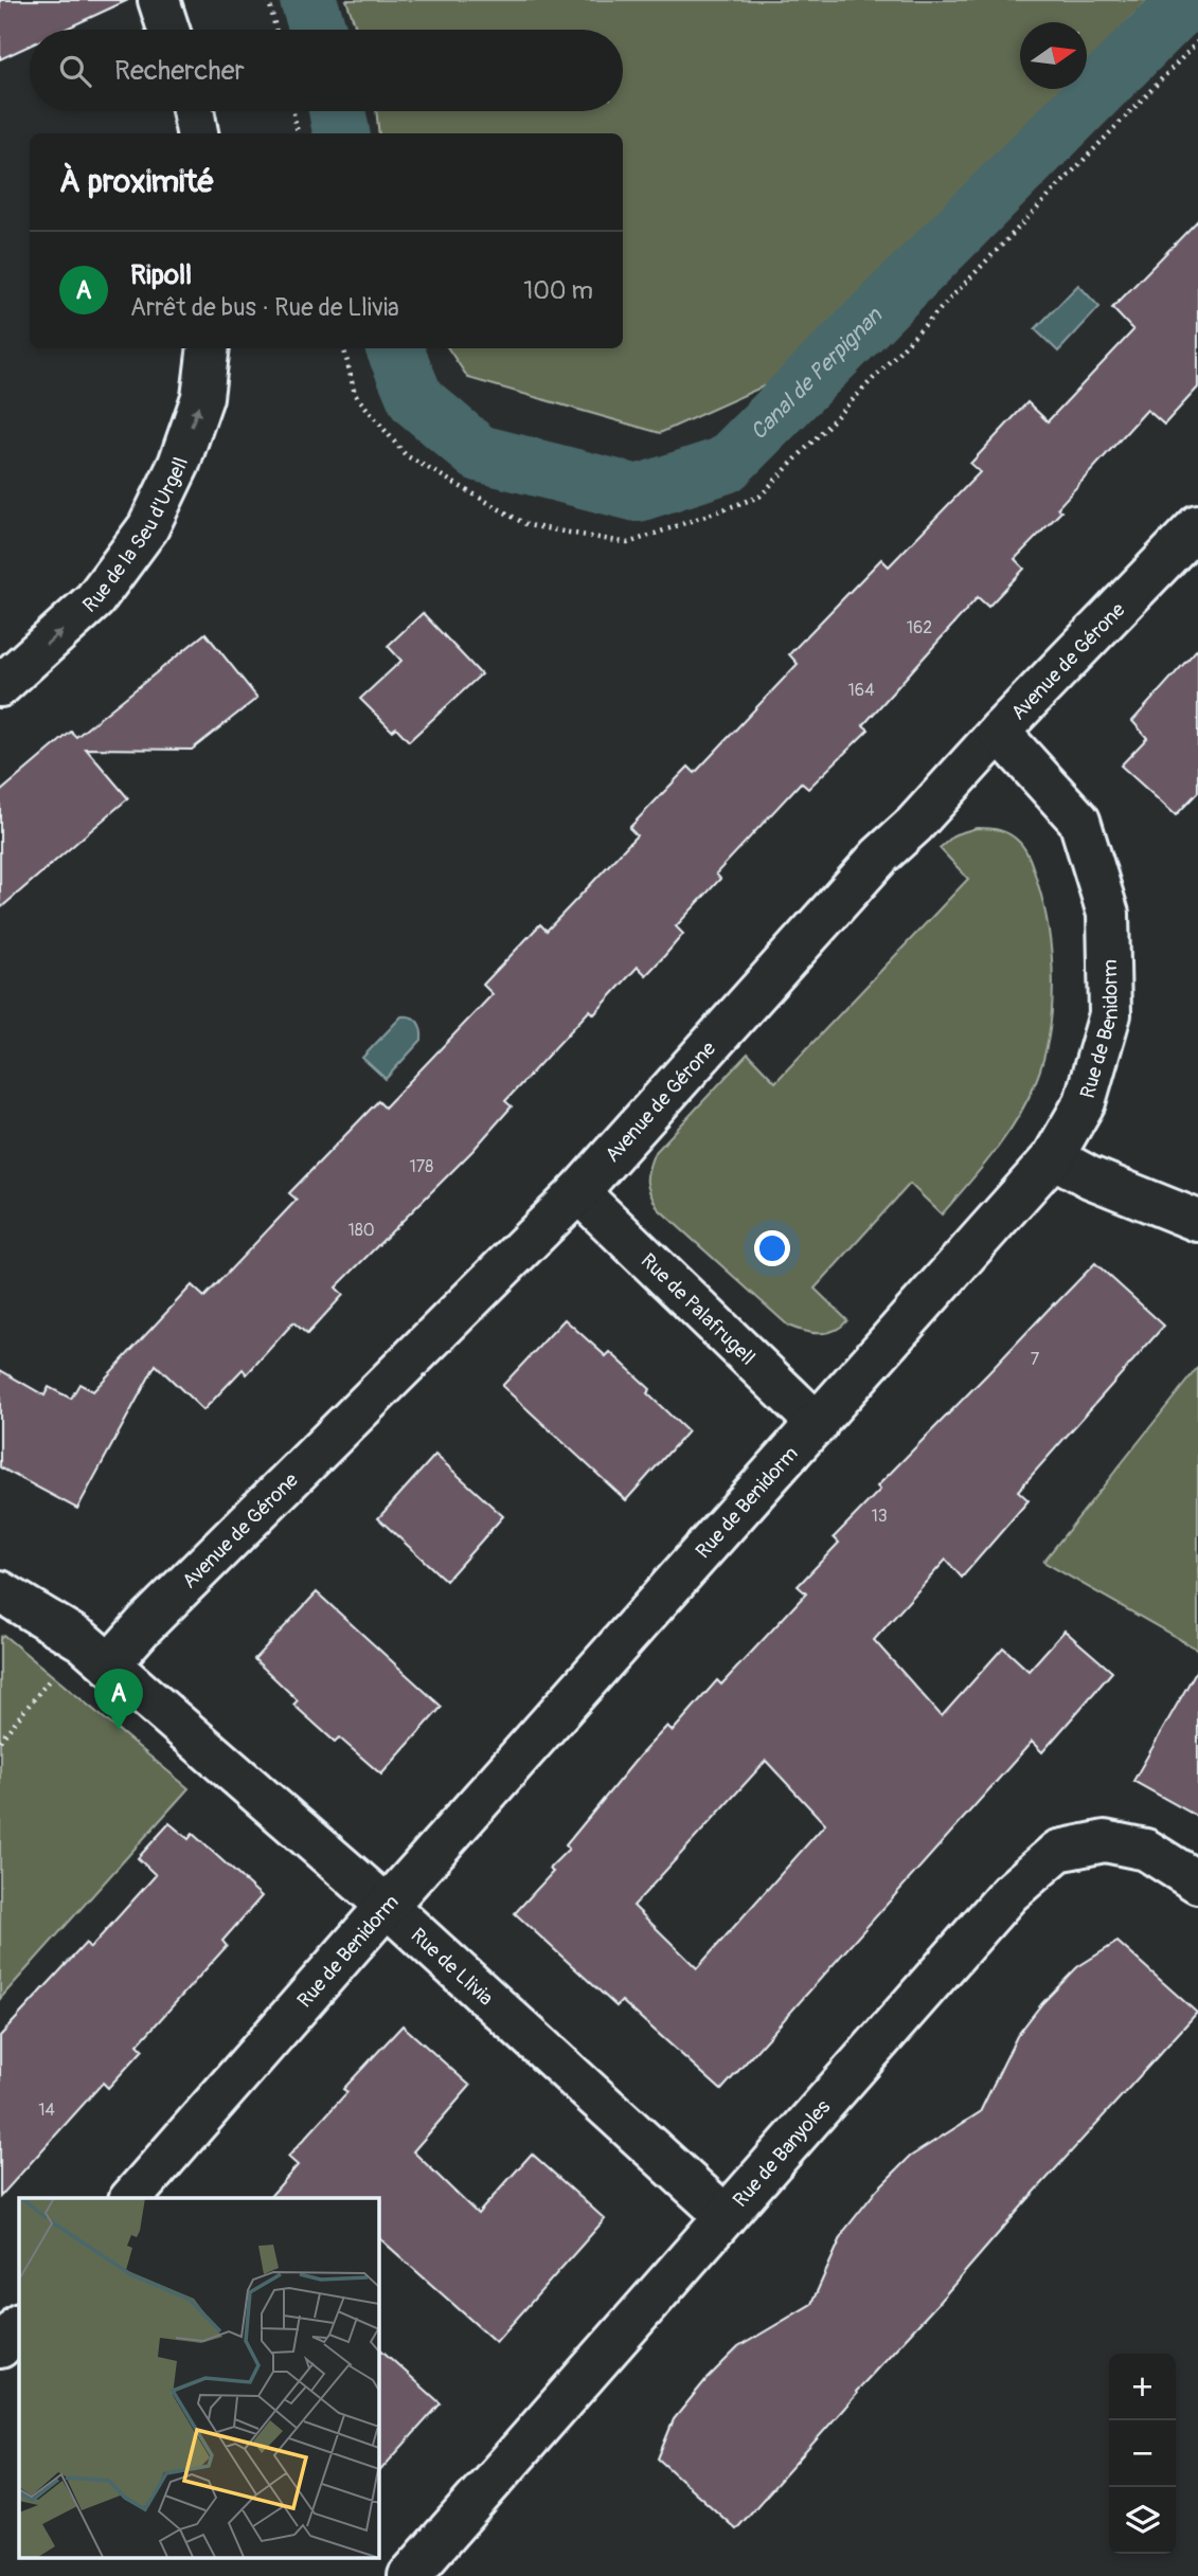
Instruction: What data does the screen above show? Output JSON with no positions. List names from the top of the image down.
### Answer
{
  "streets": {
    "street": [
      "Rue de la Seu d'Urgell",
      "Avenue de Gérone",
      "Rue de Benidorm",
      "Rue de Palafrugell",
      "Rue de Llivia",
      "Rue de Banyoles"
    ]
  },
  "crossings": [
    ["Avenue de Gérone", "Rue de Benidorm"],
    ["Avenue de Gérone", "Rue de Palafrugell"],
    ["Avenue de Gérone", "Rue de Llivia"],
    ["Rue de Benidorm", "Rue de Palafrugell"],
    ["Rue de Benidorm", "Rue de Llivia"],
    ["Rue de Llivia", "Rue de Banyoles"]
  ],
  "one_way": ["Rue de la Seu d'Urgell"],
  "water": ["Canal de Perpignan"],
  "house_numbers": [
    "162",
    "164",
    "178",
    "180",
    "7",
    "13",
    "14"
  ],
  "north": "right",
  "page": {
    "search": "Rechercher",
    "heading": "À proximité",
    "list": [
      {
        "mark": "A",
        "name": "Ripoll",
        "note": "Arrêt de bus · Rue de Llivia",
        "value": "100 m"
      }
    ],
    "pins": "A",
    "map_buttons": ["+", "−"]
  }
}
